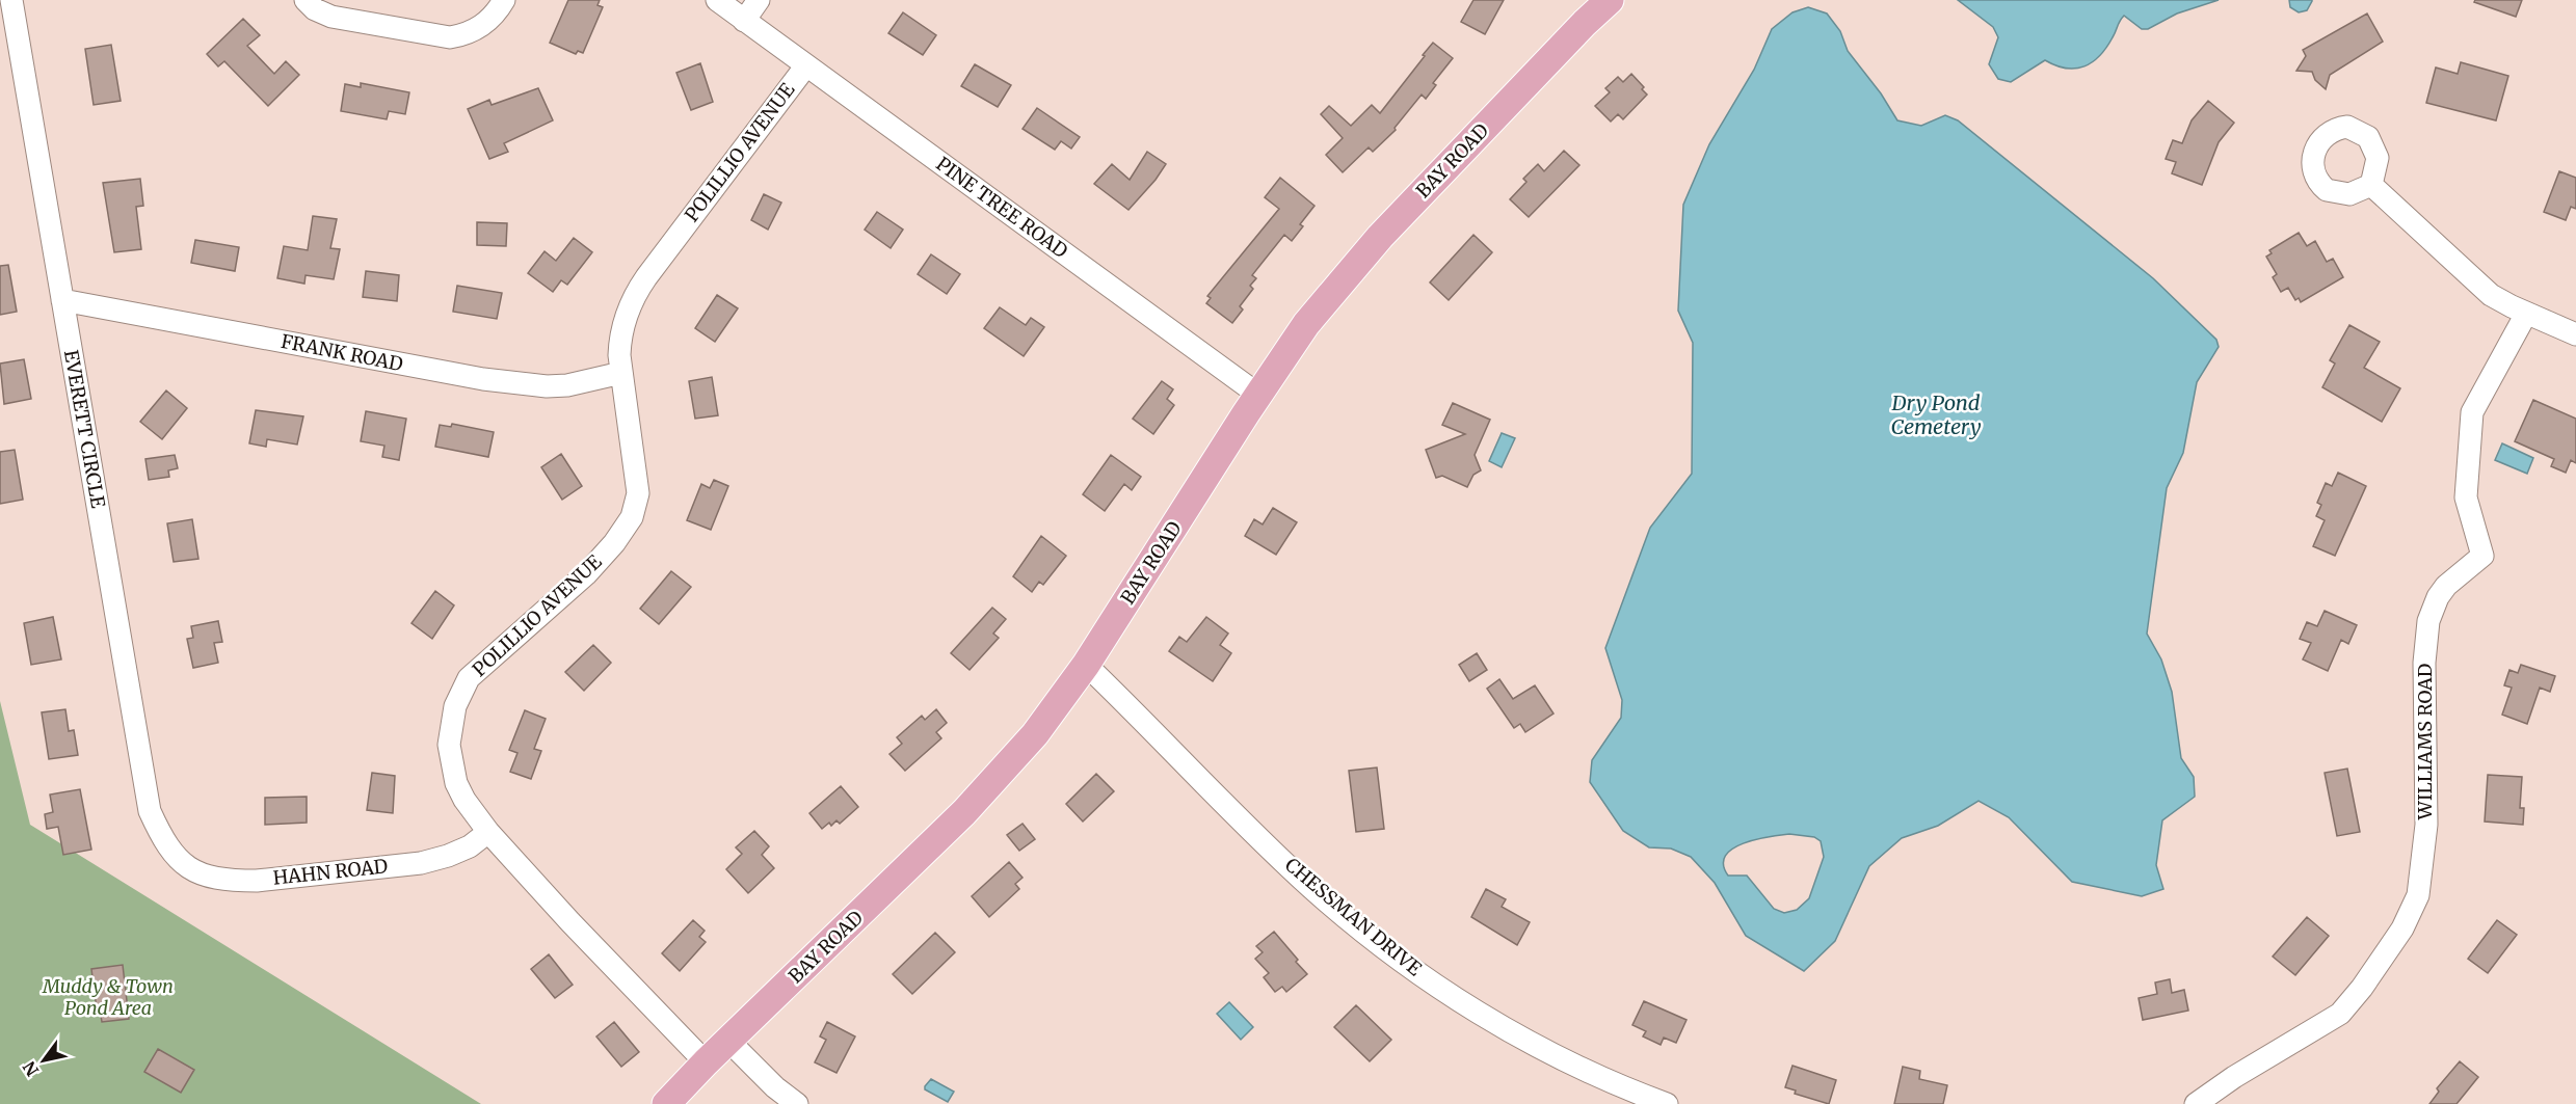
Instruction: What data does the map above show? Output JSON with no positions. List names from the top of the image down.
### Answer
{
  "streets": {
    "main road": ["BAY ROAD"],
    "street": [
      "POLILLIO AVENUE",
      "PINE TREE ROAD",
      "FRANK ROAD",
      "EVERETT CIRCLE",
      "WILLIAMS ROAD",
      "HAHN ROAD",
      "CHESSMAN DRIVE"
    ]
  },
  "crossings": [
    ["POLILLIO AVENUE", "BAY ROAD"],
    ["POLILLIO AVENUE", "PINE TREE ROAD"],
    ["POLILLIO AVENUE", "FRANK ROAD"],
    ["POLILLIO AVENUE", "HAHN ROAD"],
    ["BAY ROAD", "PINE TREE ROAD"],
    ["BAY ROAD", "CHESSMAN DRIVE"],
    ["FRANK ROAD", "EVERETT CIRCLE"],
    ["EVERETT CIRCLE", "HAHN ROAD"]
  ],
  "water": ["Dry Pond Cemetery"],
  "parks": ["Muddy & Town Pond Area"],
  "north": "bottom left"
}
